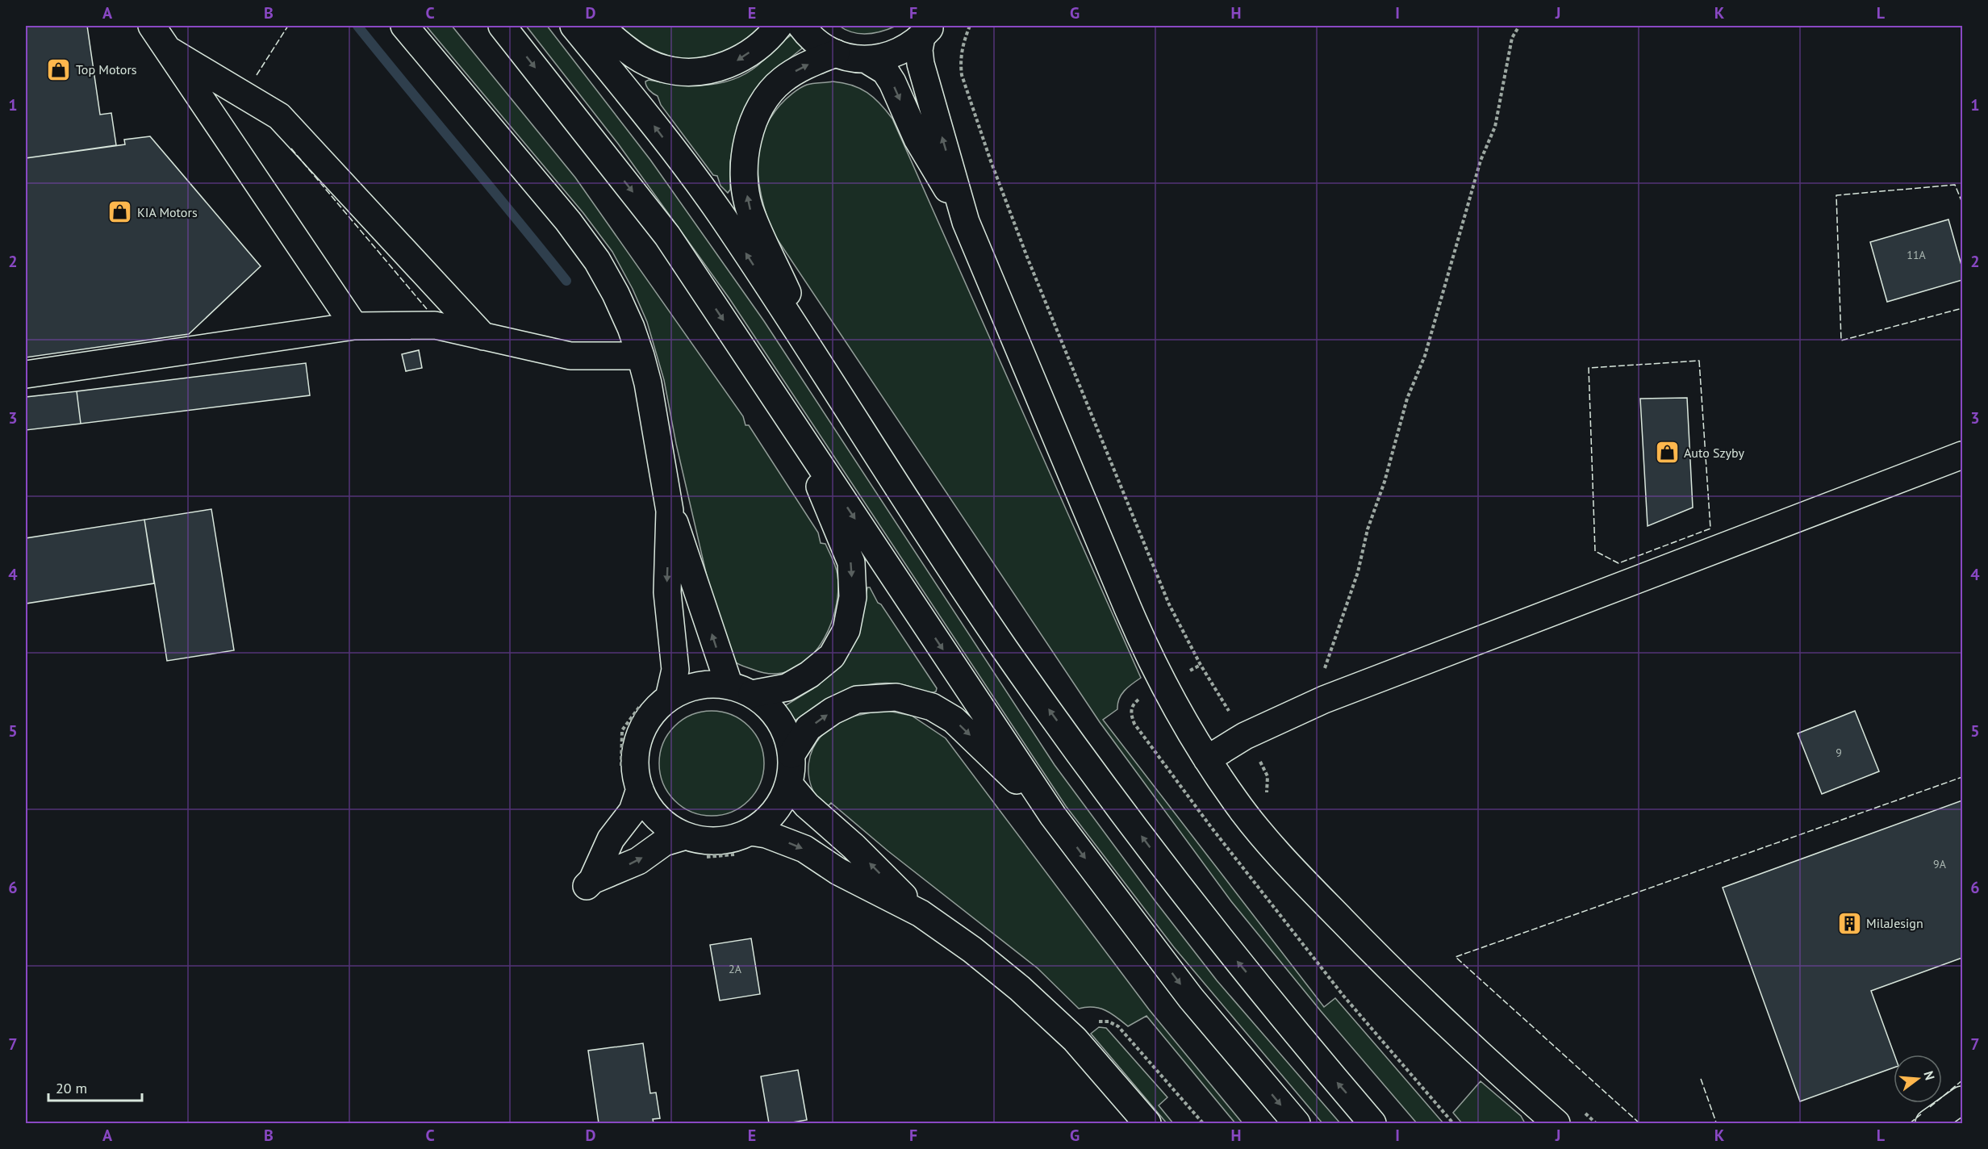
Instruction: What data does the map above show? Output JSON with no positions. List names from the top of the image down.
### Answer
{
  "places": {
    "shop": ["Top Motors", "KIA Motors", "Auto Szyby"],
    "building": ["MilaJesign"]
  },
  "house_numbers": [
    "11A",
    "9",
    "9A",
    "2A"
  ],
  "scale_bar": "20 m",
  "north": "right",
  "grid": {
    "columns": [
      "A",
      "B",
      "C",
      "D",
      "E",
      "F",
      "G",
      "H",
      "I",
      "J",
      "K",
      "L"
    ],
    "rows": [
      "1",
      "2",
      "3",
      "4",
      "5",
      "6",
      "7"
    ]
  }
}
